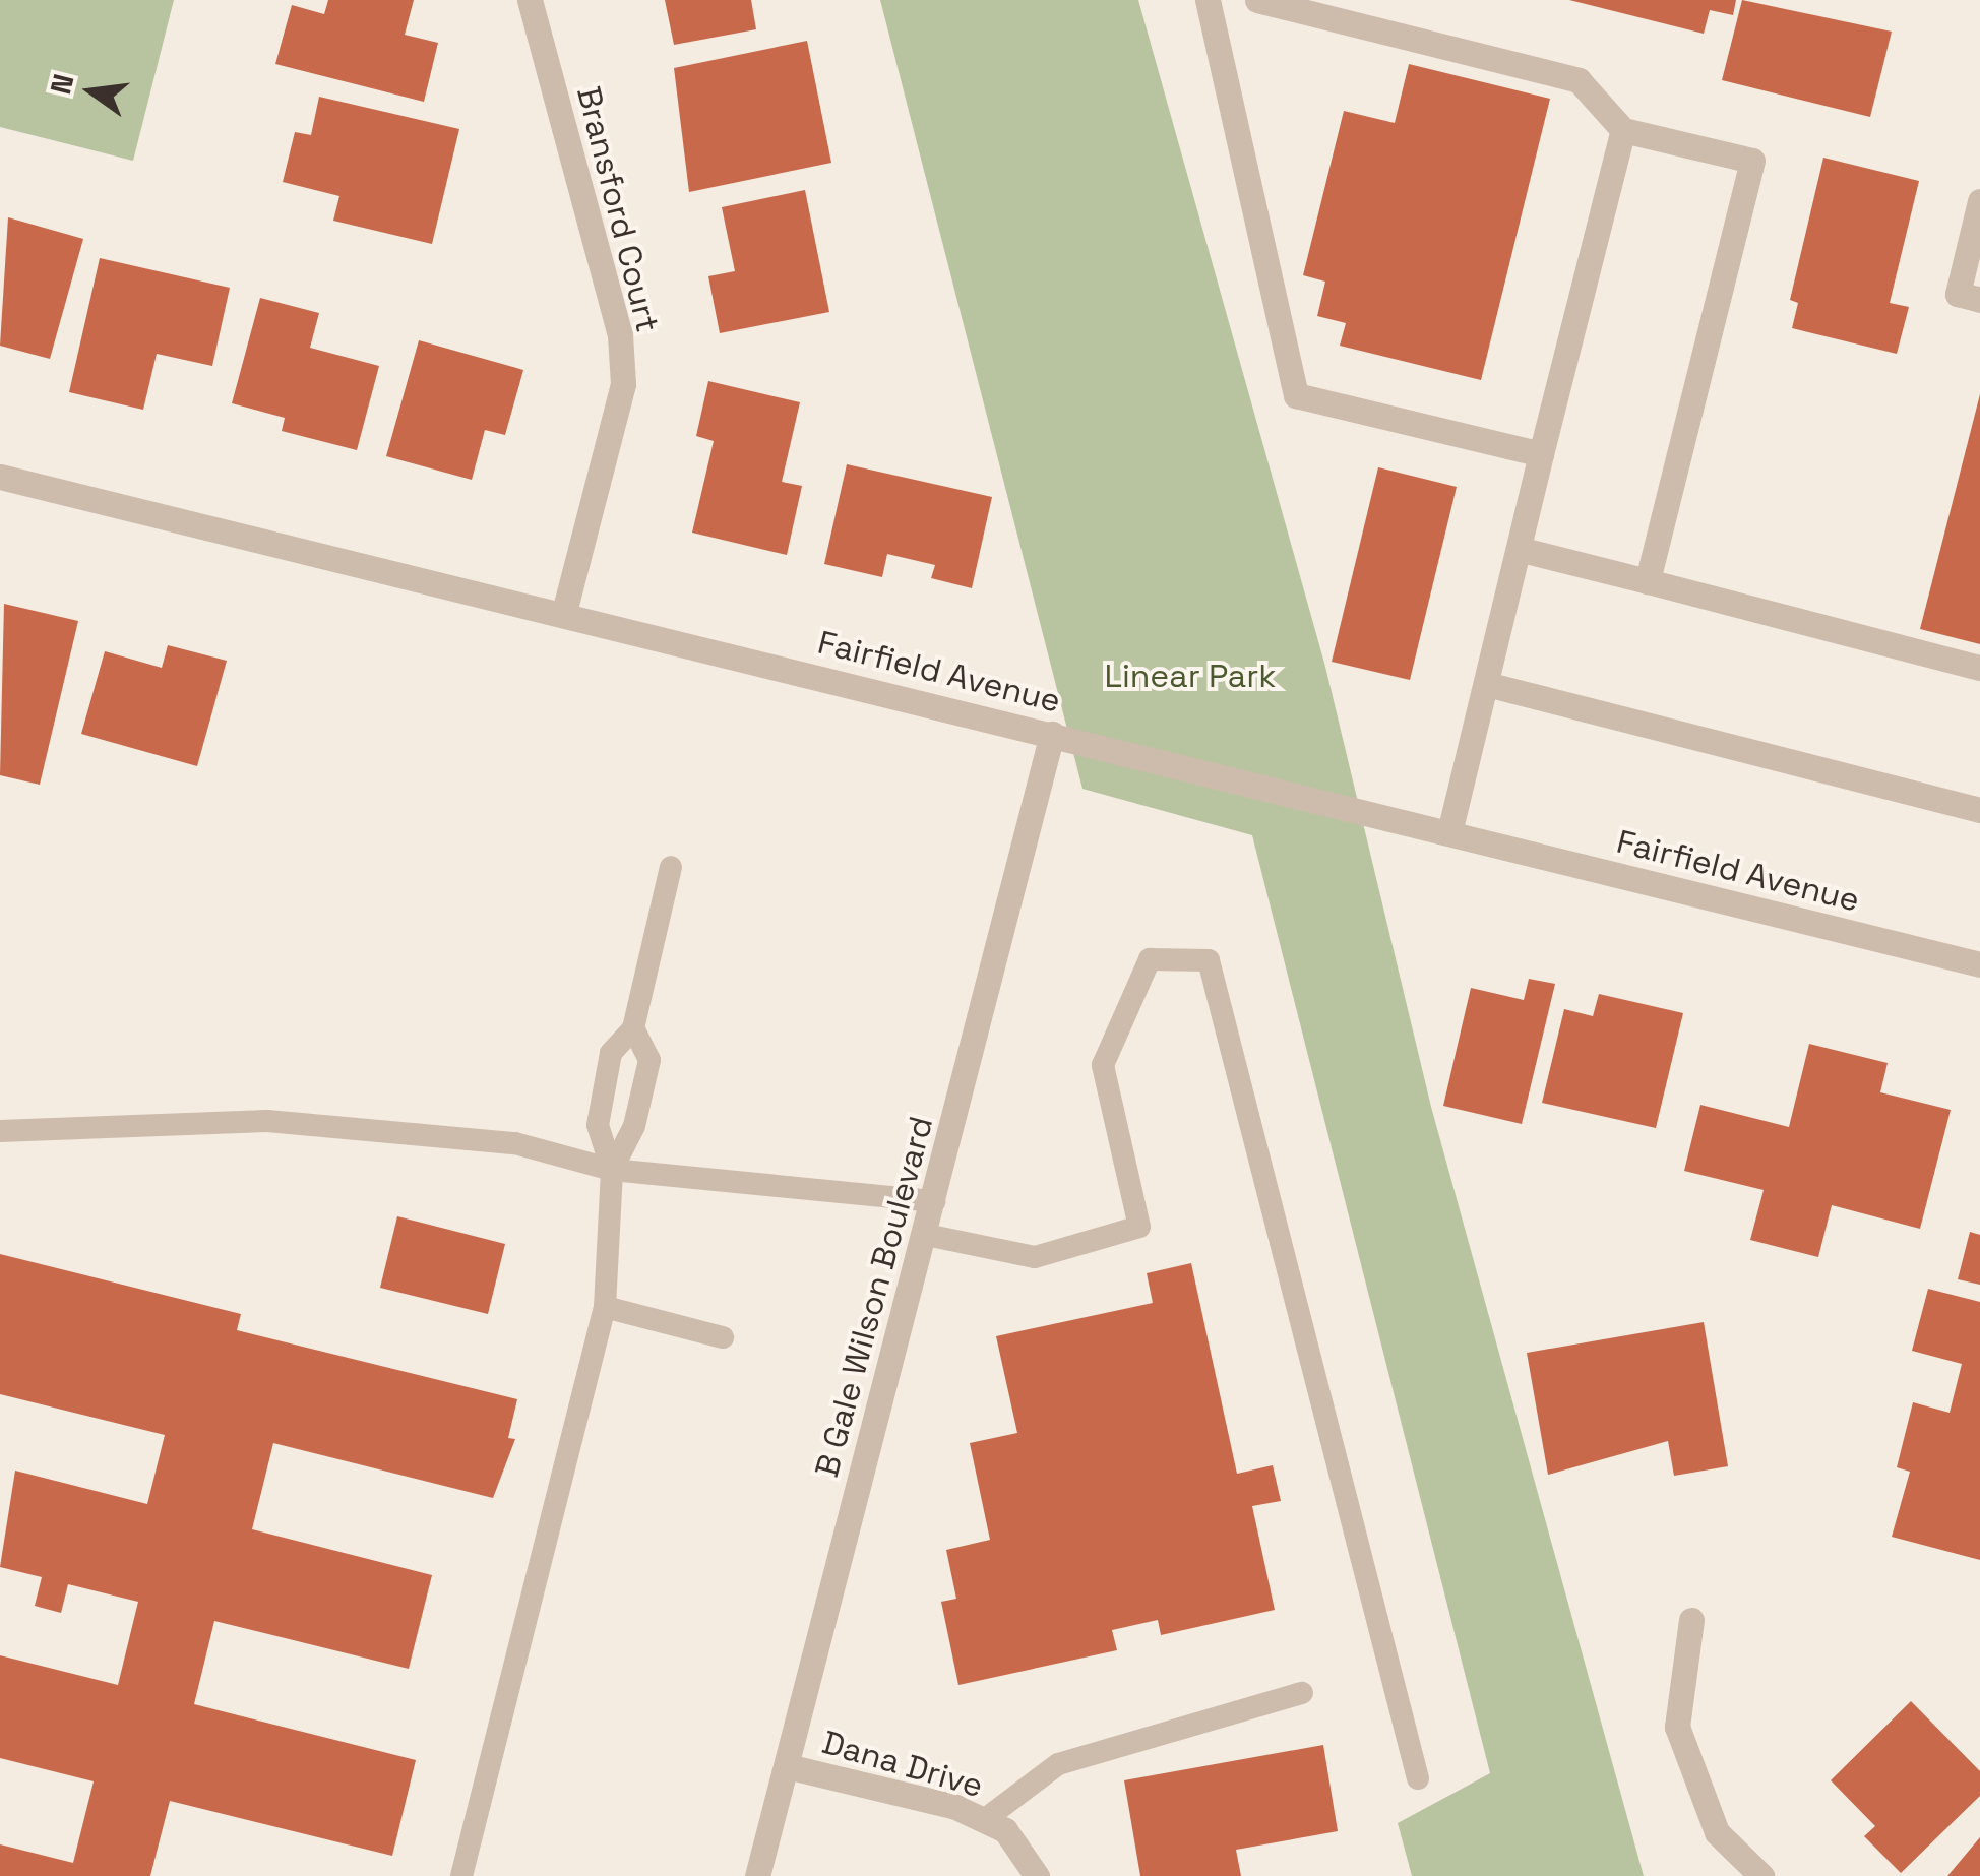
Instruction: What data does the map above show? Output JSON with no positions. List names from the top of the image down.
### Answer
{
  "streets": {
    "street": [
      "Bransford Court",
      "Fairfield Avenue",
      "B Gale Wilson Boulevard",
      "Dana Drive"
    ]
  },
  "crossings": [
    ["Bransford Court", "Fairfield Avenue"],
    ["Fairfield Avenue", "B Gale Wilson Boulevard"],
    ["B Gale Wilson Boulevard", "Dana Drive"]
  ],
  "parks": ["Linear Park"],
  "north": "left"
}
